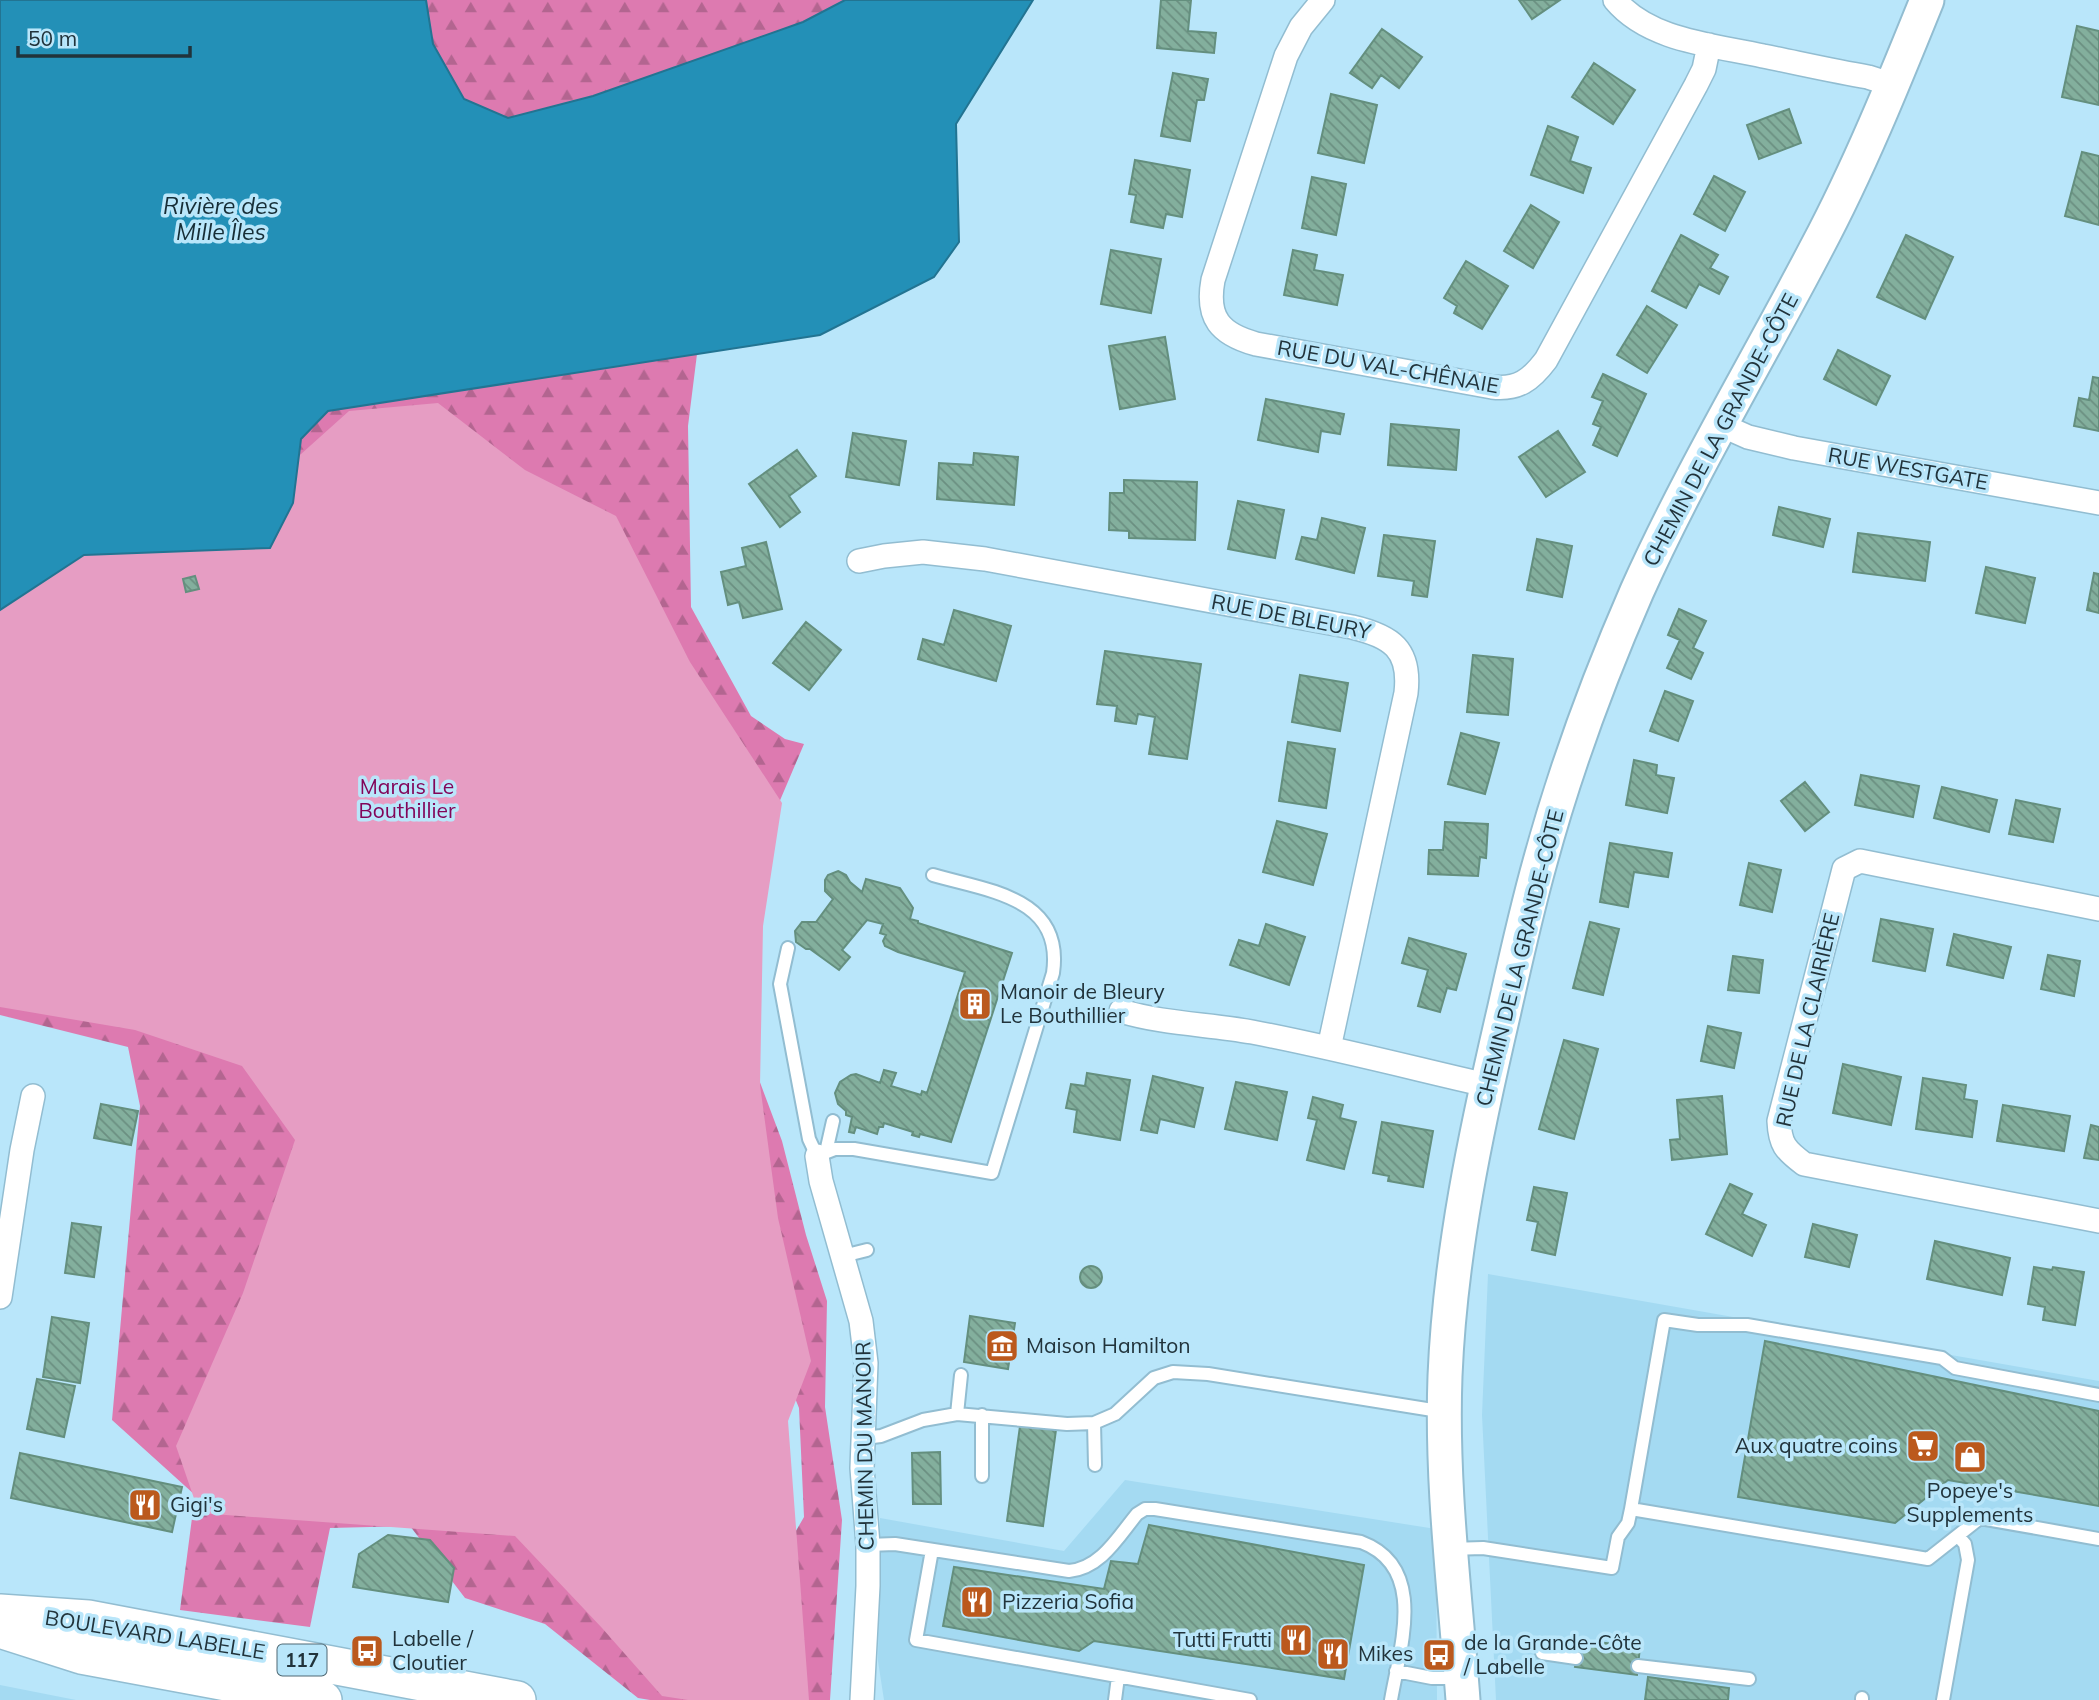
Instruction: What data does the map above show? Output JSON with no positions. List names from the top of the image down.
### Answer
{
  "streets": {
    "main road": ["CHEMIN DE LA GRANDE-CÔTE", "BOULEVARD LABELLE", "117"],
    "street": [
      "RUE DU VAL-CHÊNAIE",
      "RUE WESTGATE",
      "RUE DE BLEURY",
      "RUE DE LA CLAIRIÈRE",
      "CHEMIN DU MANOIR"
    ]
  },
  "crossings": [
    ["CHEMIN DE LA GRANDE-CÔTE", "RUE WESTGATE"]
  ],
  "water": ["Rivière des Mille Îles"],
  "parks": ["Marais Le Bouthillier"],
  "places": {
    "building": ["Manoir de Bleury Le Bouthillier"],
    "museum": ["Maison Hamilton"],
    "supermarket": ["Aux quatre coins"],
    "shop": ["Popeye's Supplements"],
    "restaurant": [
      "Gigi's",
      "Pizzeria Sofia",
      "Tutti Frutti",
      "Mikes"
    ],
    "bus stop": ["Labelle / Cloutier", "de la Grande-Côte / Labelle"]
  },
  "scale_bar": "50 m"
}
